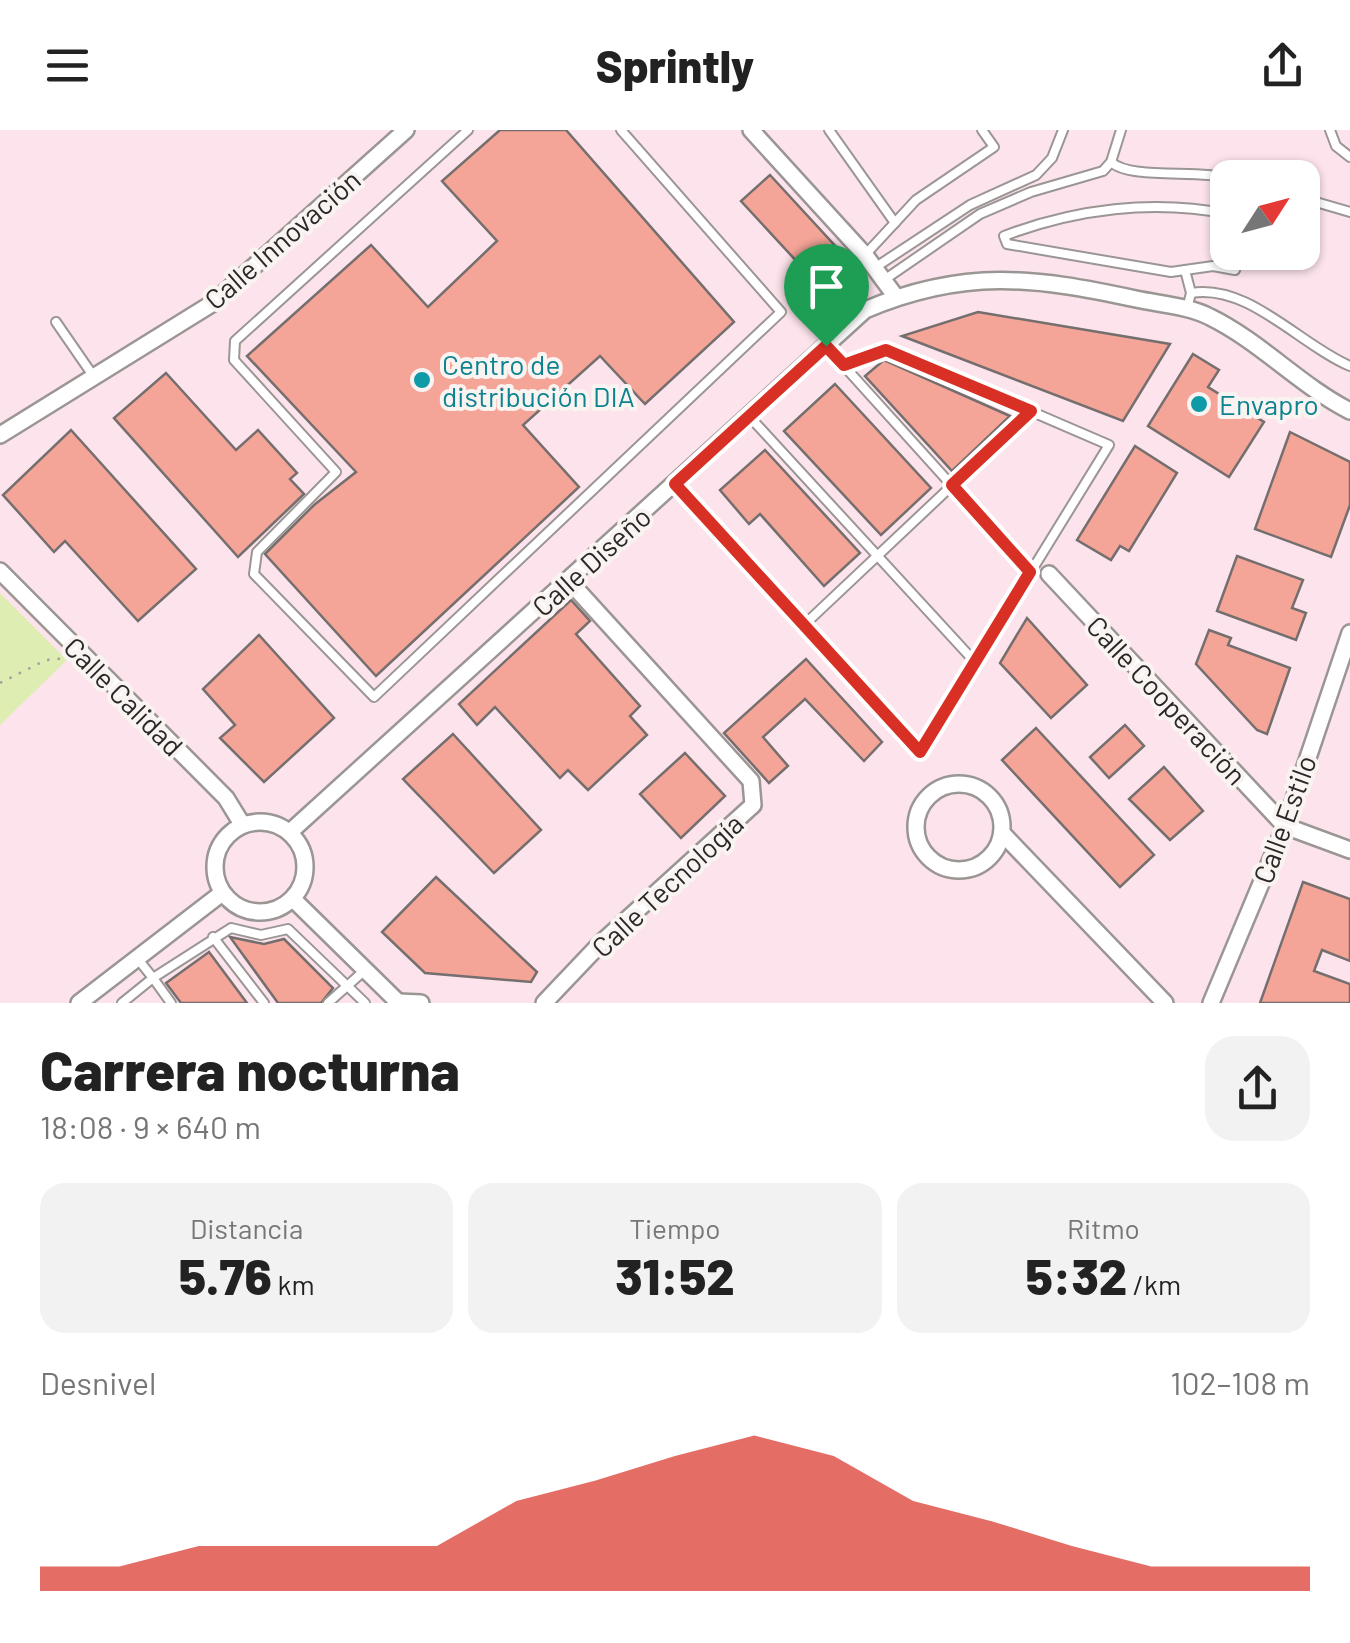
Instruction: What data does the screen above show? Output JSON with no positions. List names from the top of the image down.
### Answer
{
  "streets": {
    "street": [
      "Calle Innovación",
      "Calle Diseño",
      "Calle Calidad",
      "Calle Cooperación",
      "Calle Estilo",
      "Calle Tecnología"
    ]
  },
  "crossings": [
    ["Calle Diseño", "Calle Calidad"],
    ["Calle Diseño", "Calle Tecnología"],
    ["Calle Cooperación", "Calle Estilo"]
  ],
  "places": ["Centro de distribución DIA", "Envapro"],
  "north": "top right",
  "page": {
    "header": "Sprintly",
    "heading": ["Carrera nocturna", "18:08 · 9 × 640 m"],
    "stats": [
      ["Distancia", "5.76 km"],
      ["Tiempo", "31:52"],
      ["Ritmo", "5:32 /km"]
    ],
    "chart": ["Desnivel", "102–108 m"]
  }
}
